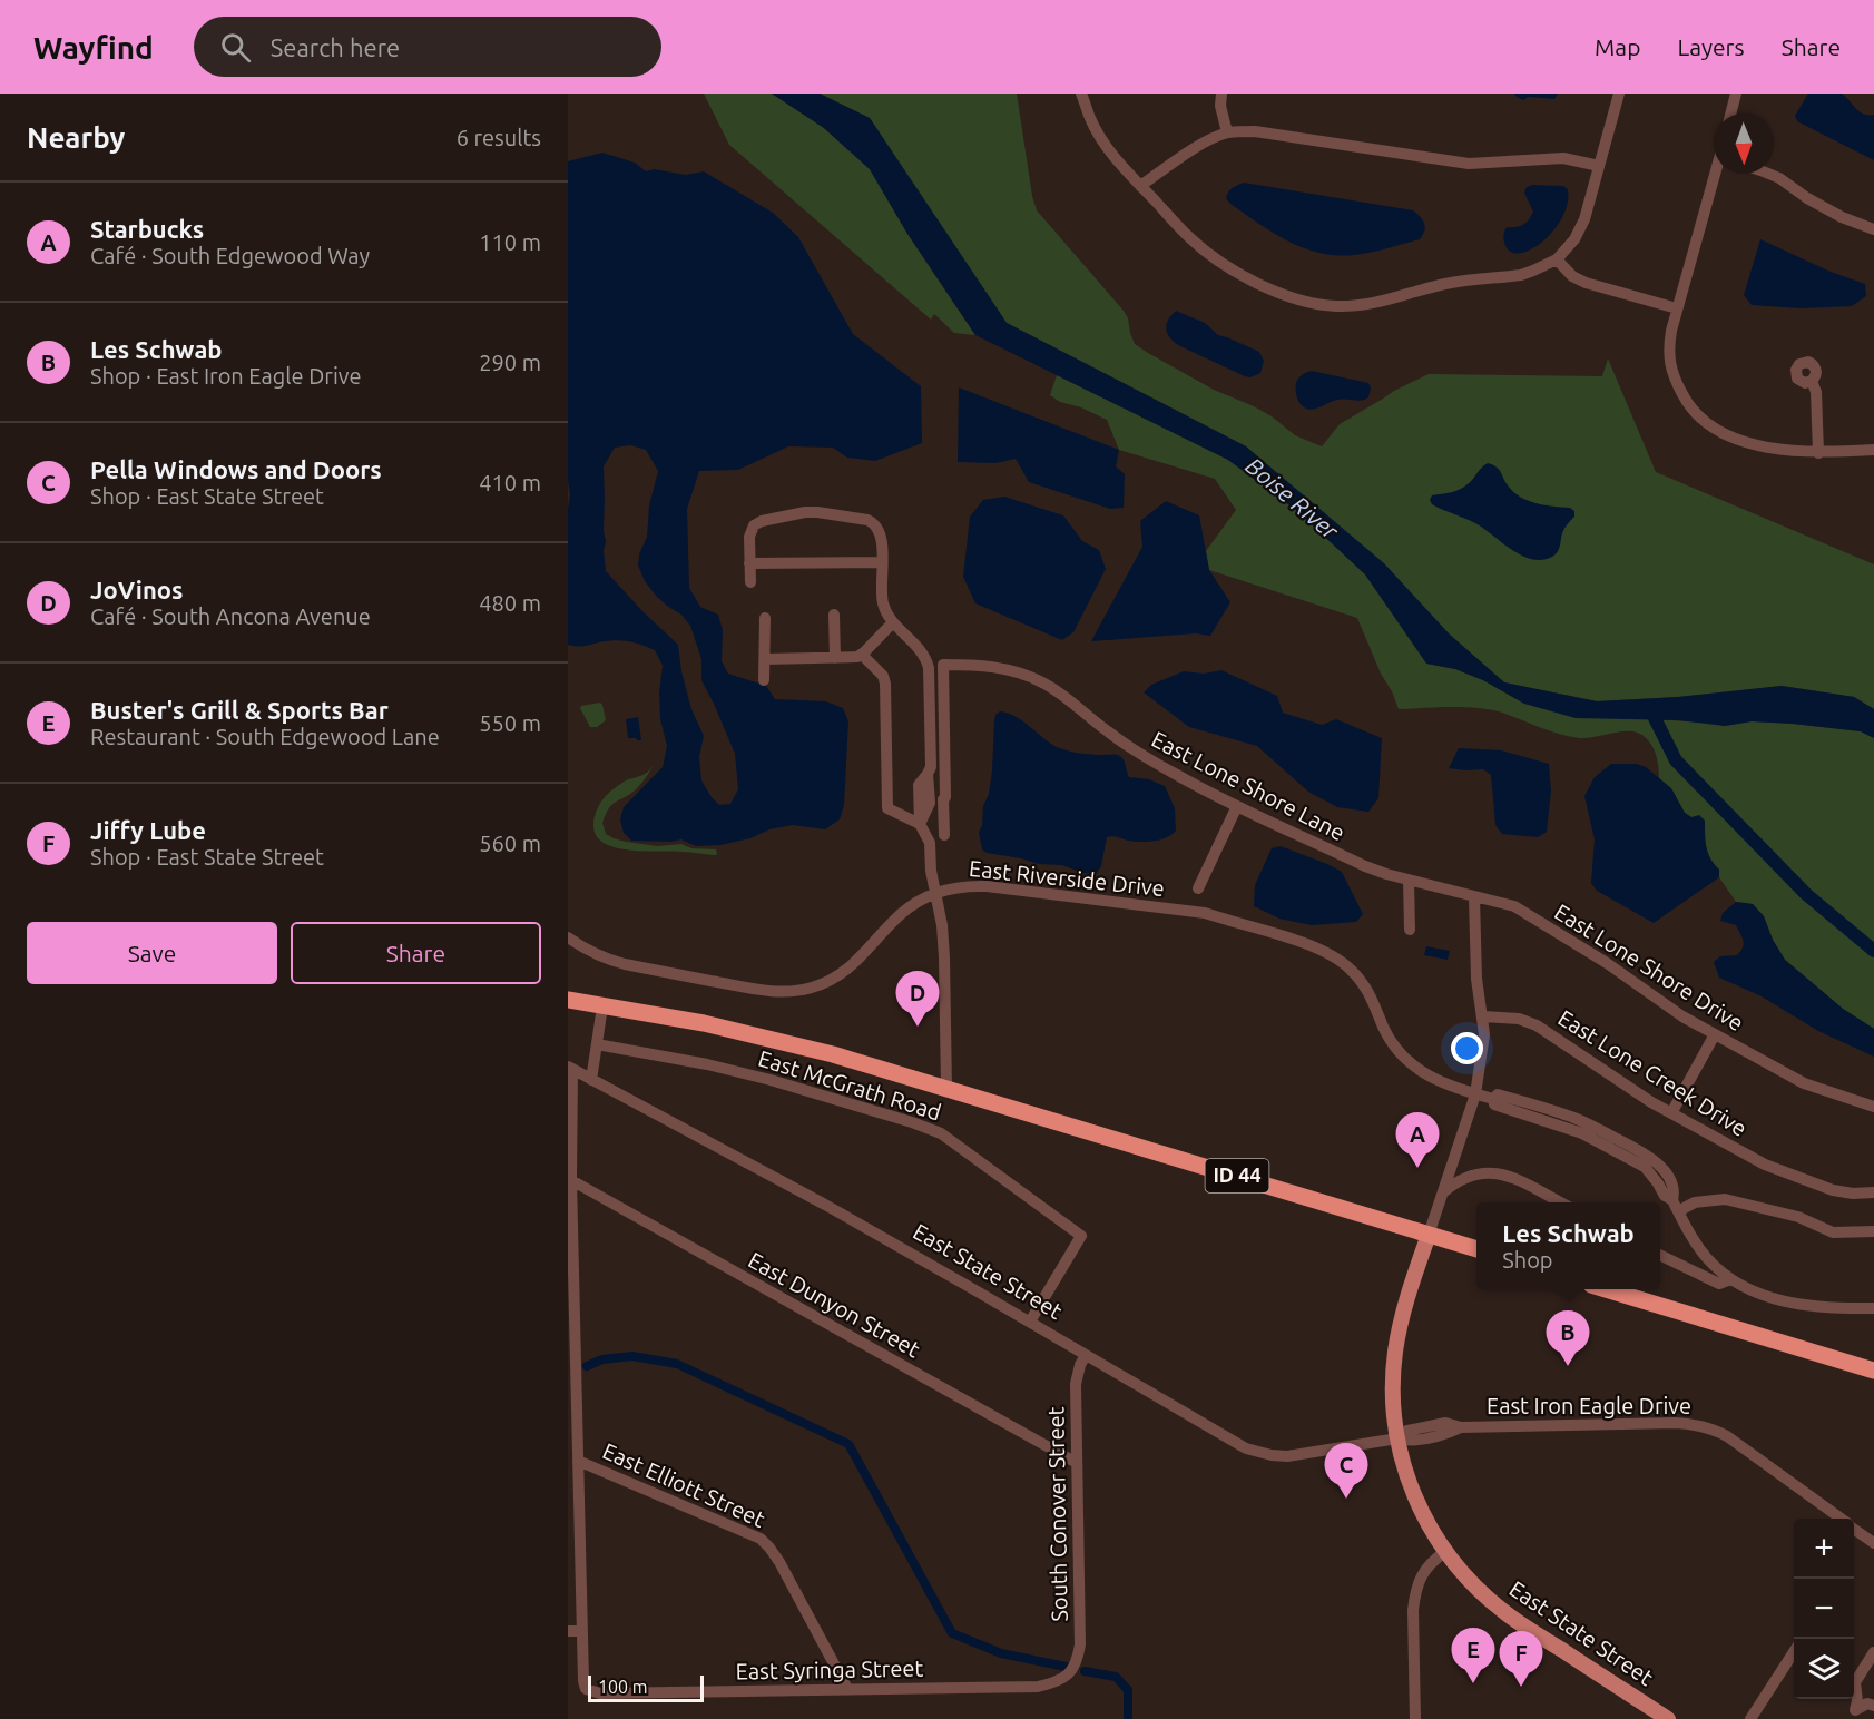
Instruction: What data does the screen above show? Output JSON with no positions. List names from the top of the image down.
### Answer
{
  "streets": {
    "highway": ["ID 44"],
    "main road": ["East State Street"],
    "street": [
      "East Lone Shore Lane",
      "East Riverside Drive",
      "East Lone Shore Drive",
      "East Lone Creek Drive",
      "East McGrath Road",
      "East Dunyon Street",
      "East Iron Eagle Drive",
      "East Elliott Street",
      "South Conover Street",
      "East Syringa Street"
    ]
  },
  "crossings": [
    ["East Lone Shore Lane", "East Lone Shore Drive"],
    ["East McGrath Road", "East State Street"],
    ["ID 44", "East State Street"],
    ["East State Street", "East Iron Eagle Drive"],
    ["East State Street", "South Conover Street"],
    ["East Dunyon Street", "South Conover Street"],
    ["East Elliott Street", "East Syringa Street"],
    ["South Conover Street", "East Syringa Street"]
  ],
  "water": ["Boise River"],
  "scale_bar": "100 m",
  "north": "bottom",
  "page": {
    "header": "Wayfind",
    "search": "Search here",
    "nav": ["Map", "Layers", "Share"],
    "heading": ["Nearby", "6 results"],
    "list": [
      {
        "mark": "A",
        "name": "Starbucks",
        "note": "Café · South Edgewood Way",
        "value": "110 m"
      },
      {
        "mark": "B",
        "name": "Les Schwab",
        "note": "Shop · East Iron Eagle Drive",
        "value": "290 m"
      },
      {
        "mark": "C",
        "name": "Pella Windows and Doors",
        "note": "Shop · East State Street",
        "value": "410 m"
      },
      {
        "mark": "D",
        "name": "JoVinos",
        "note": "Café · South Ancona Avenue",
        "value": "480 m"
      },
      {
        "mark": "E",
        "name": "Buster's Grill & Sports Bar",
        "note": "Restaurant · South Edgewood Lane",
        "value": "550 m"
      },
      {
        "mark": "F",
        "name": "Jiffy Lube",
        "note": "Shop · East State Street",
        "value": "560 m"
      }
    ],
    "buttons": ["Save", "Share"],
    "pins": [
      "D",
      "A",
      "B",
      "C",
      "E",
      "F"
    ],
    "popup": ["Les Schwab", "Shop"],
    "map_buttons": ["+", "−"],
    "scale": "100 m"
  }
}
